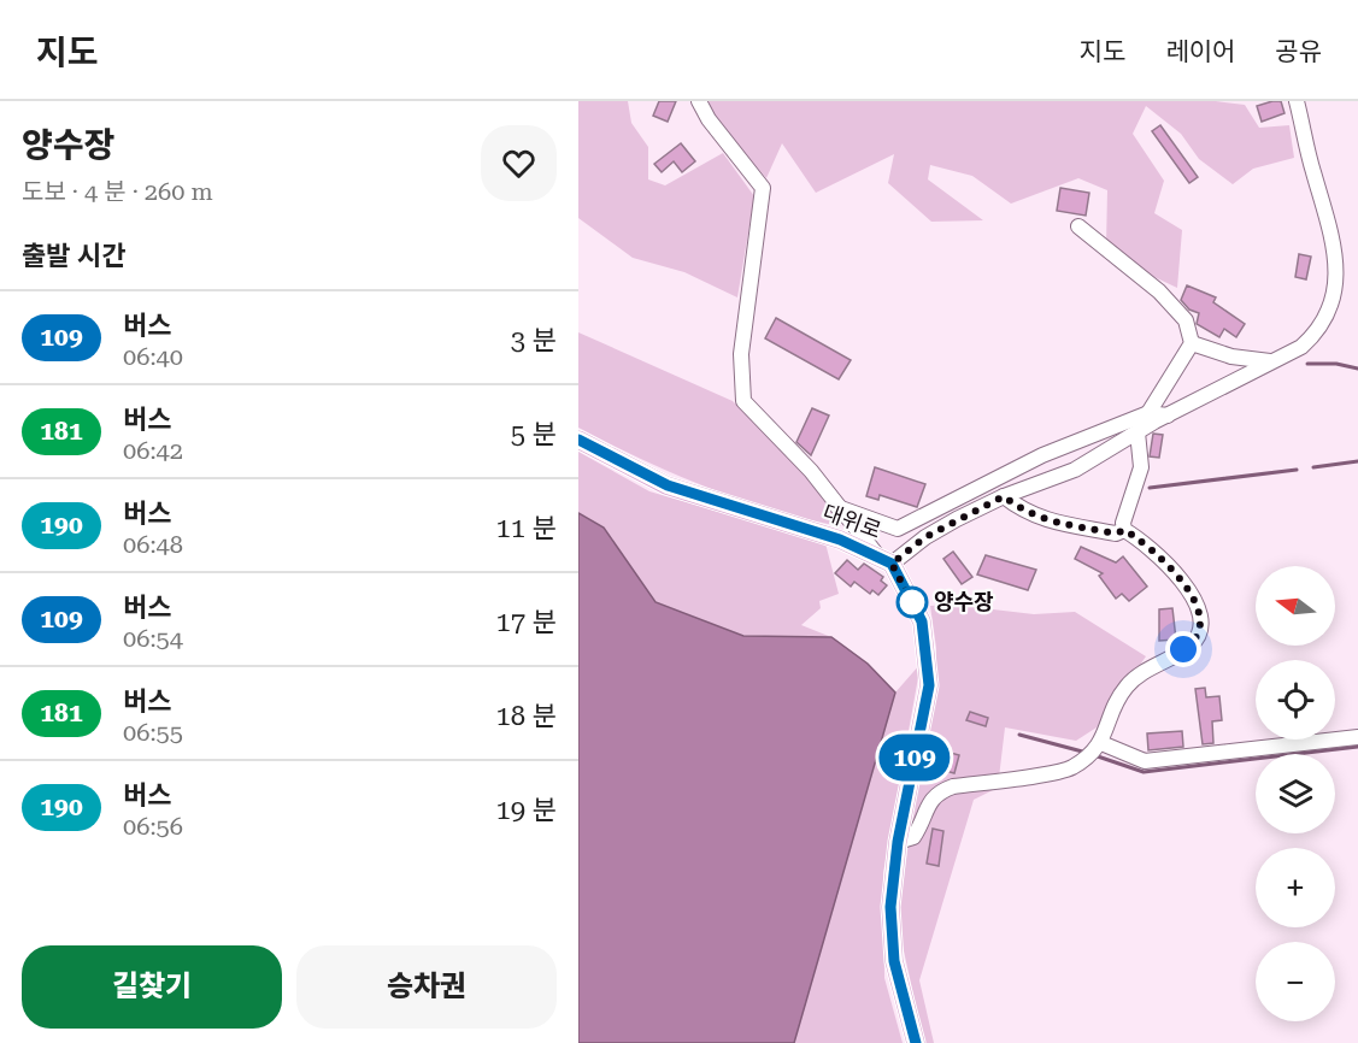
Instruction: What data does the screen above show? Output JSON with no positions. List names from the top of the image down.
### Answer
{
  "streets": {
    "main road": ["대위로"]
  },
  "places": ["양수장"],
  "lines": ["bus line 109"],
  "north": "left",
  "page": {
    "header": "지도",
    "nav": ["지도", "레이어", "공유"],
    "heading": [
      ["양수장", "도보 · 4 분 · 260 m"],
      "출발 시간"
    ],
    "on_map": "109",
    "list": [
      {
        "mark": "109",
        "name": "버스",
        "note": "06:40",
        "value": "3 분"
      },
      {
        "mark": "181",
        "name": "버스",
        "note": "06:42",
        "value": "5 분"
      },
      {
        "mark": "190",
        "name": "버스",
        "note": "06:48",
        "value": "11 분"
      },
      {
        "mark": "109",
        "name": "버스",
        "note": "06:54",
        "value": "17 분"
      },
      {
        "mark": "181",
        "name": "버스",
        "note": "06:55",
        "value": "18 분"
      },
      {
        "mark": "190",
        "name": "버스",
        "note": "06:56",
        "value": "19 분"
      }
    ],
    "map_buttons": ["+", "−"],
    "buttons": ["길찾기", "승차권"]
  }
}
